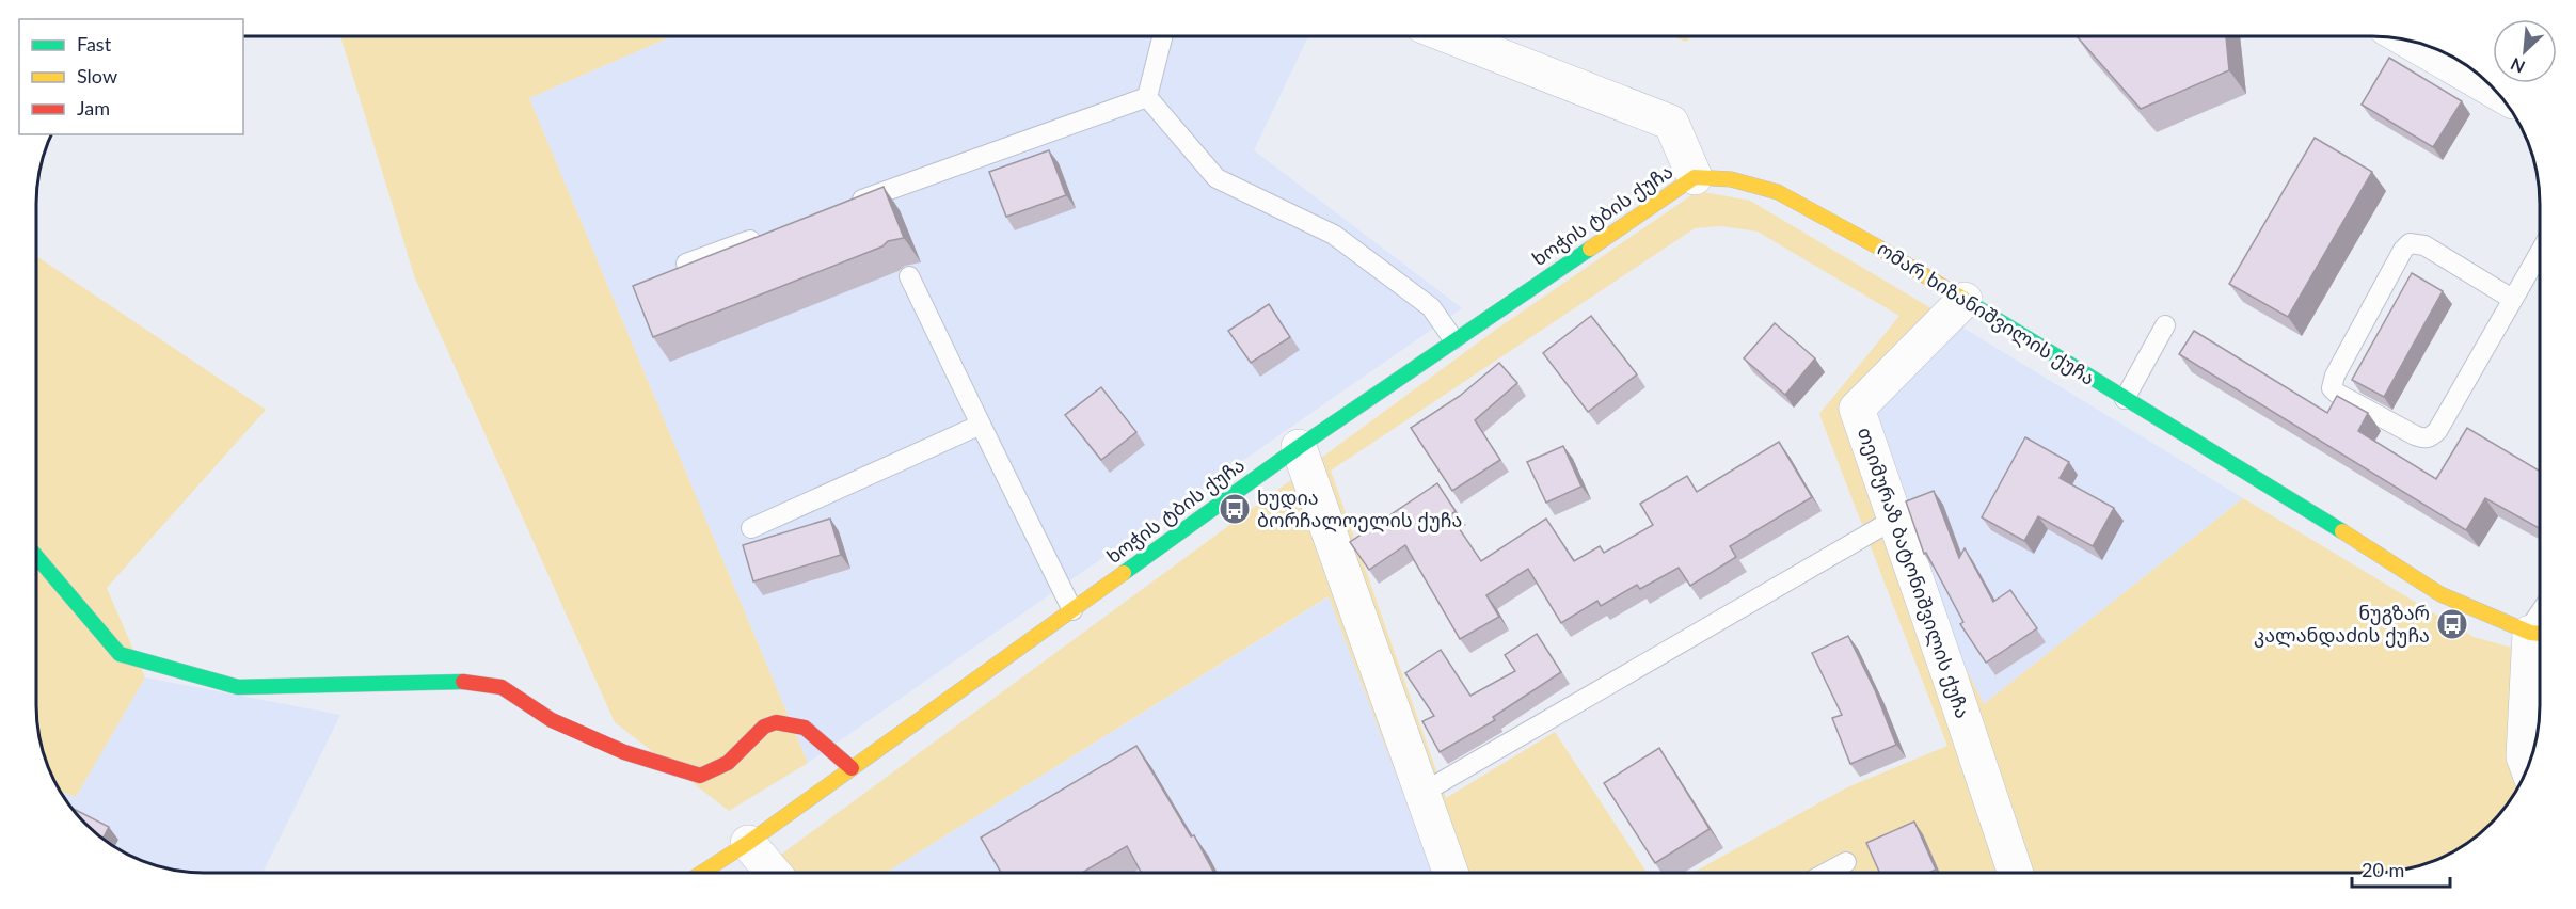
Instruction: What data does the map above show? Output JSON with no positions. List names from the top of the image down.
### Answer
{
  "streets": {
    "main road": ["ხოჭის ტბის ქუჩა", "ომარ ხიზანიშვილის ქუჩა"],
    "street": ["თეიმურაზ ბატონიშვილის ქუჩა"]
  },
  "crossings": [
    ["ხოჭის ტბის ქუჩა", "ომარ ხიზანიშვილის ქუჩა"],
    ["ომარ ხიზანიშვილის ქუჩა", "თეიმურაზ ბატონიშვილის ქუჩა"]
  ],
  "places": {
    "bus stop": ["ხუდია ბორჩალოელის ქუჩა", "ნუგზარ კალანდაძის ქუჩა"]
  },
  "legend": ["Fast", "Slow", "Jam"],
  "scale_bar": "20 m",
  "north": "bottom left"
}
